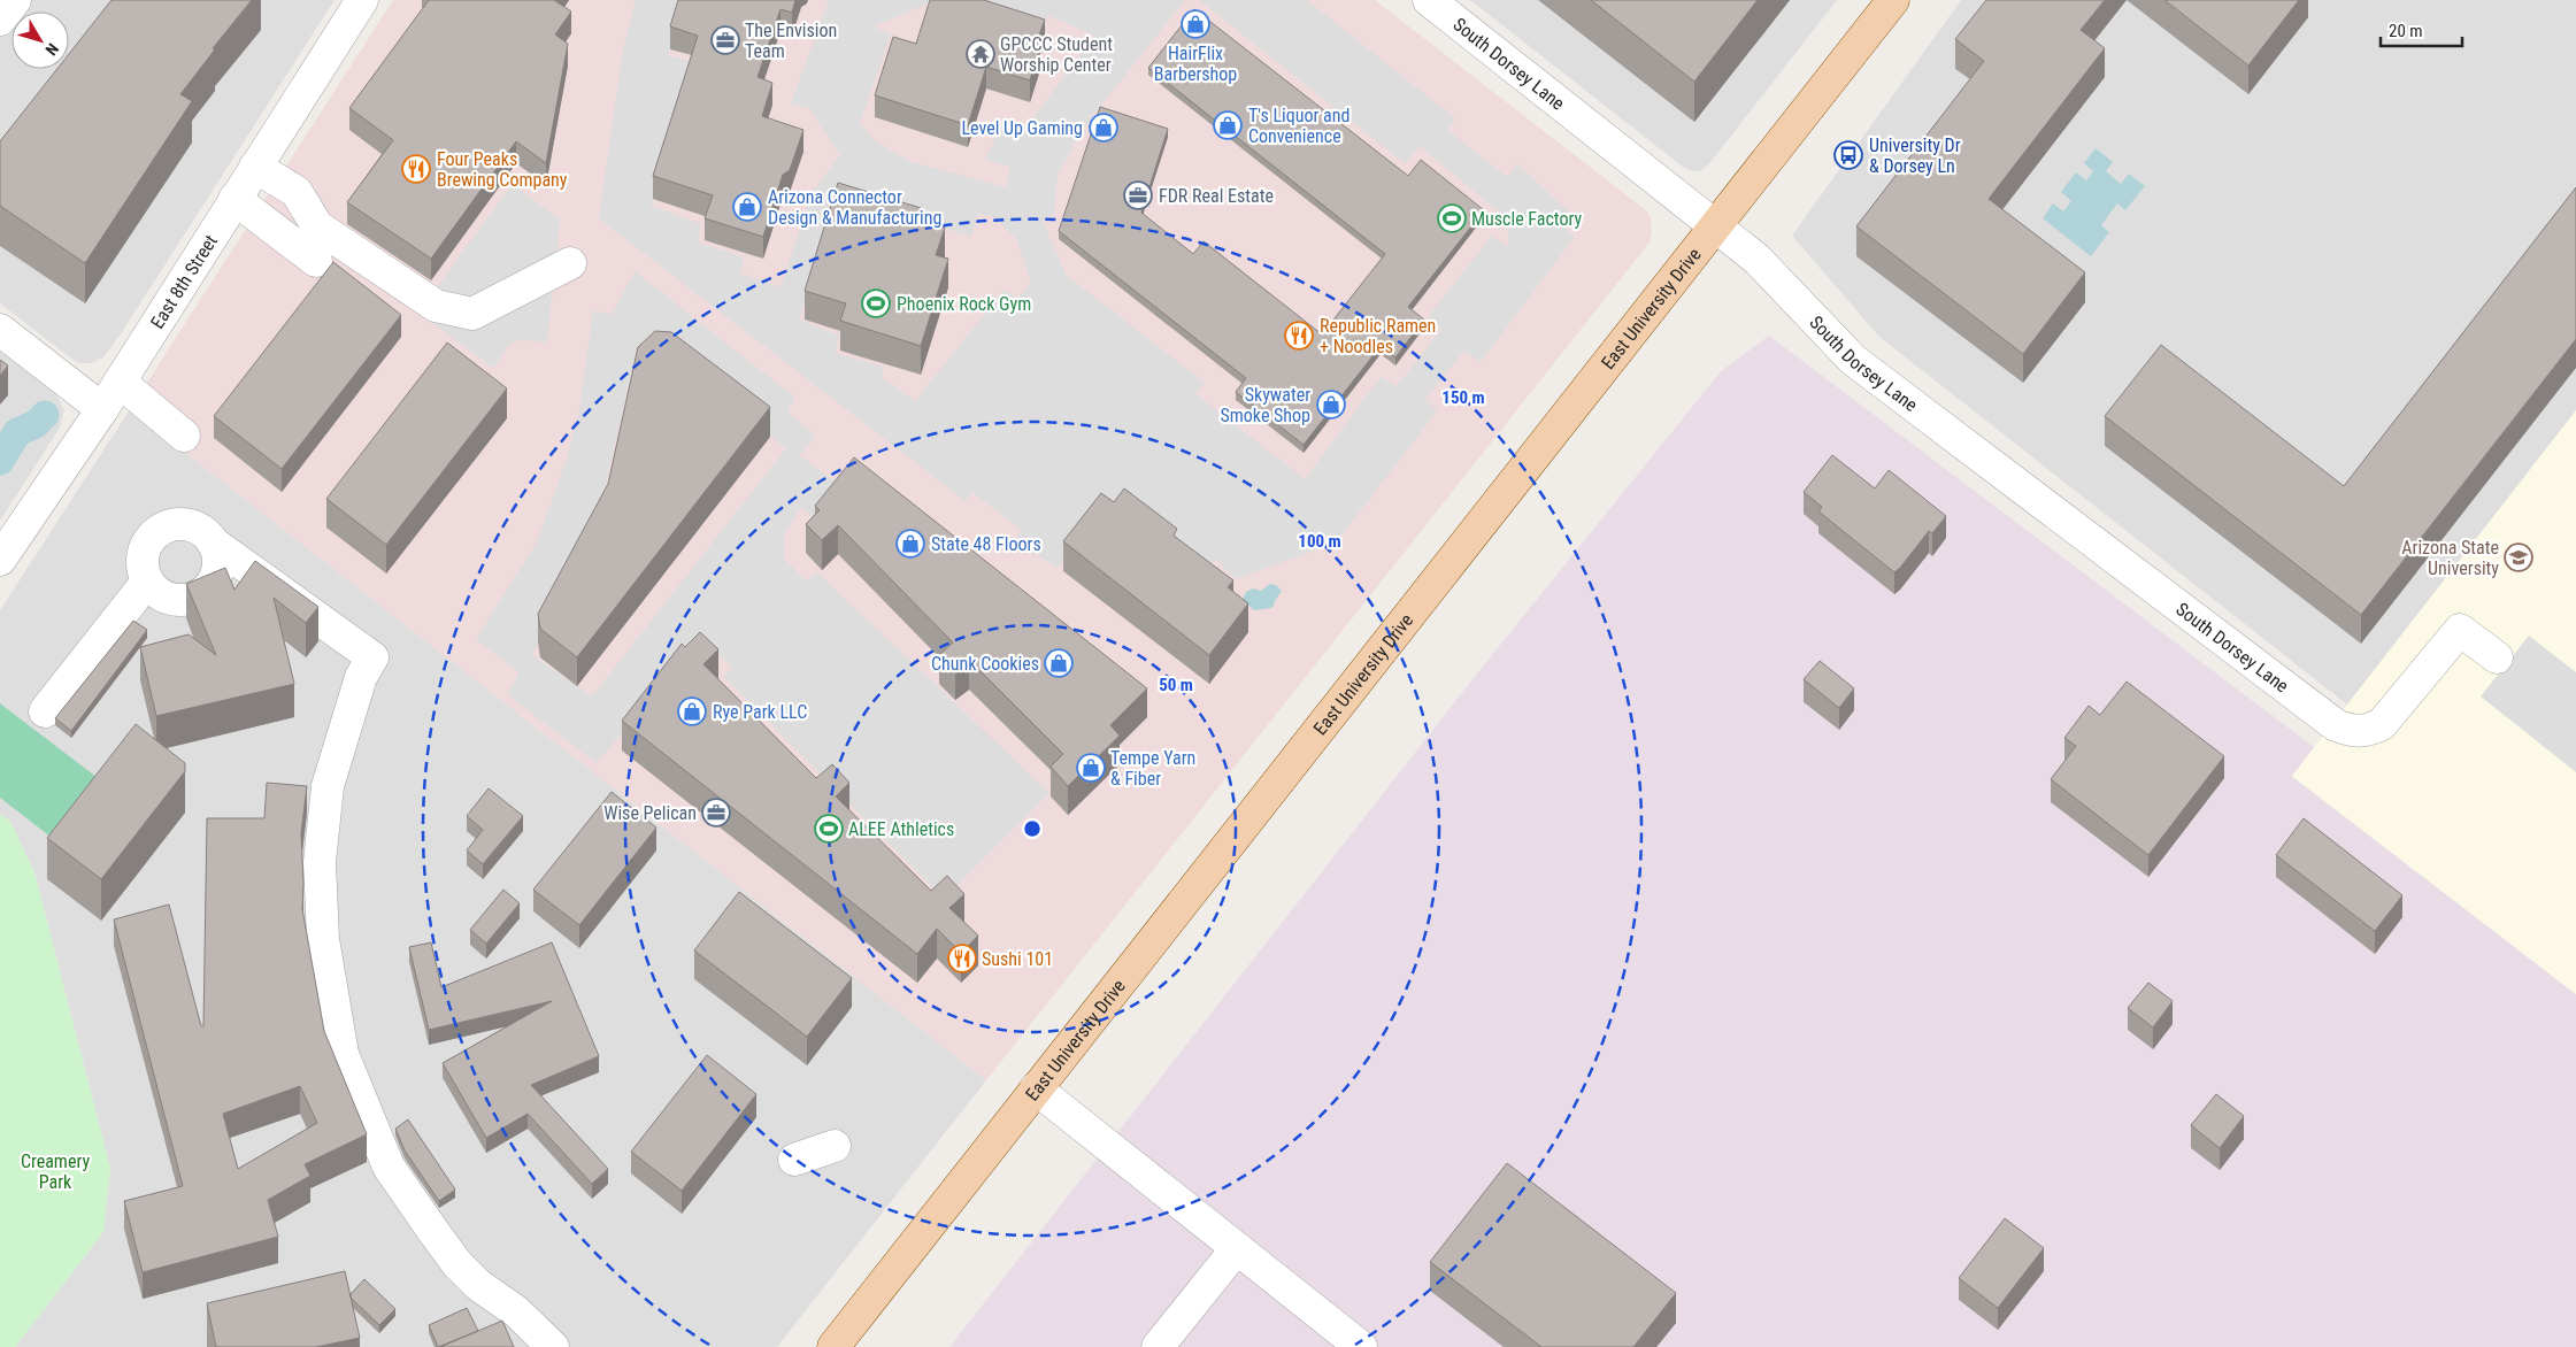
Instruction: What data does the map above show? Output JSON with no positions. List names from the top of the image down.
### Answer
{
  "streets": {
    "main road": ["East University Drive"],
    "street": ["South Dorsey Lane", "East 8th Street"]
  },
  "crossings": [
    ["South Dorsey Lane", "East University Drive"]
  ],
  "parks": ["Creamery Park"],
  "places": {
    "shop": [
      "HairFlix Barbershop",
      "T's Liquor and Convenience",
      "Level Up Gaming",
      "Arizona Connector Design & Manufacturing",
      "Skywater Smoke Shop",
      "State 48 Floors",
      "Chunk Cookies",
      "Rye Park LLC",
      "Tempe Yarn & Fiber"
    ],
    "office": ["The Envision Team", "FDR Real Estate", "Wise Pelican"],
    "temple": ["GPCCC Student Worship Center"],
    "bus stop": ["University Dr & Dorsey Ln"],
    "restaurant": ["Four Peaks Brewing Company", "Republic Ramen + Noodles", "Sushi 101"],
    "sports": ["Muscle Factory", "Phoenix Rock Gym", "ALEE Athletics"],
    "school or university": ["Arizona State University"]
  },
  "scale_bar": "20 m",
  "north": "bottom right",
  "rings": ["150 m", "100 m", "50 m"]
}
